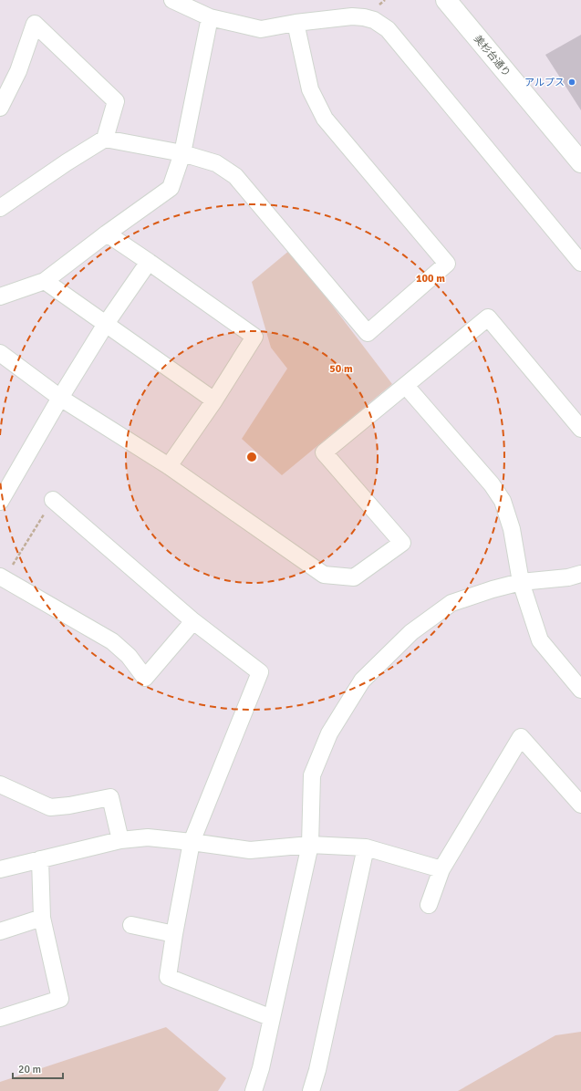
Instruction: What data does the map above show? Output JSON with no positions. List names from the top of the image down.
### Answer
{
  "streets": {
    "street": ["美杉台通り"]
  },
  "places": ["アルプス"],
  "scale_bar": "20 m",
  "rings": ["100 m", "50 m"]
}
